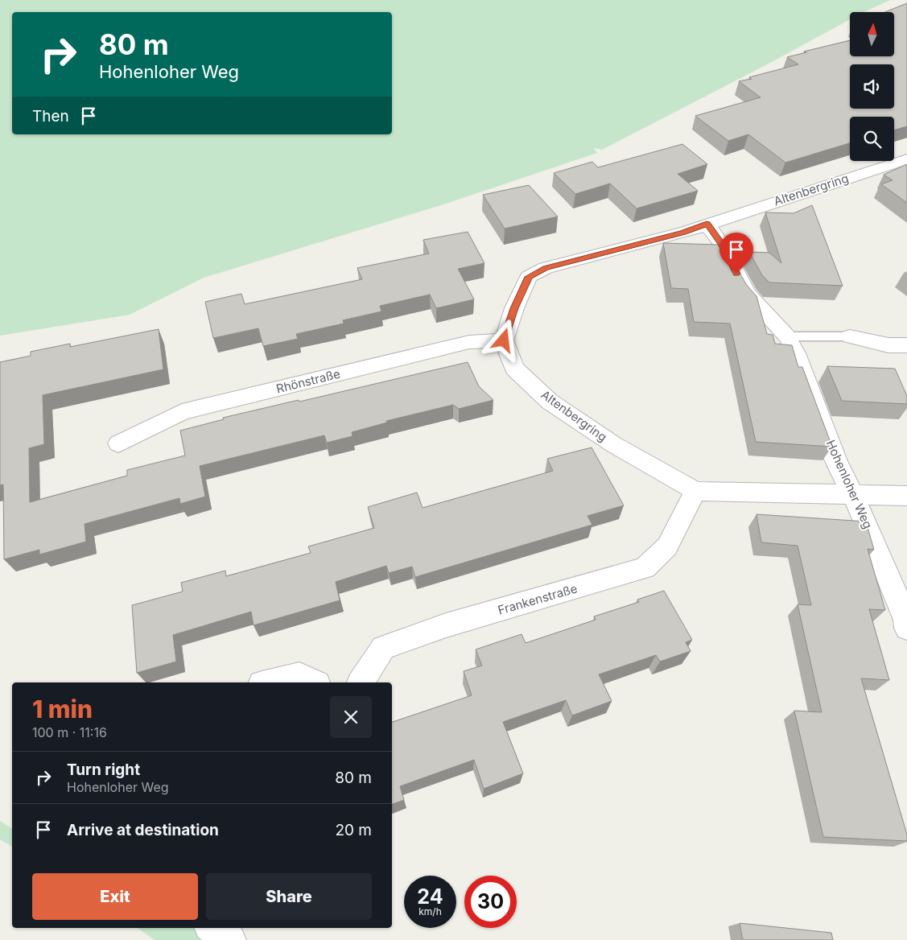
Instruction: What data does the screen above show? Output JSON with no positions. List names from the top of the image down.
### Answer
{
  "streets": {
    "street": [
      "Altenbergring",
      "Rhönstraße",
      "Hohenloher Weg",
      "Frankenstraße"
    ]
  },
  "crossings": [
    ["Altenbergring", "Rhönstraße"],
    ["Altenbergring", "Hohenloher Weg"],
    ["Altenbergring", "Frankenstraße"]
  ],
  "north": "top",
  "page": {
    "turn": ["80 m", "Hohenloher Weg"],
    "then": "Then",
    "heading": ["1 min", "100 m · 11:16"],
    "list": [
      {
        "name": "Turn right",
        "note": "Hohenloher Weg",
        "value": "80 m"
      },
      {
        "name": "Arrive at destination",
        "value": "20 m"
      }
    ],
    "buttons": ["Exit", "Share"],
    "speed": "24 km/h",
    "limit": "30"
  }
}
